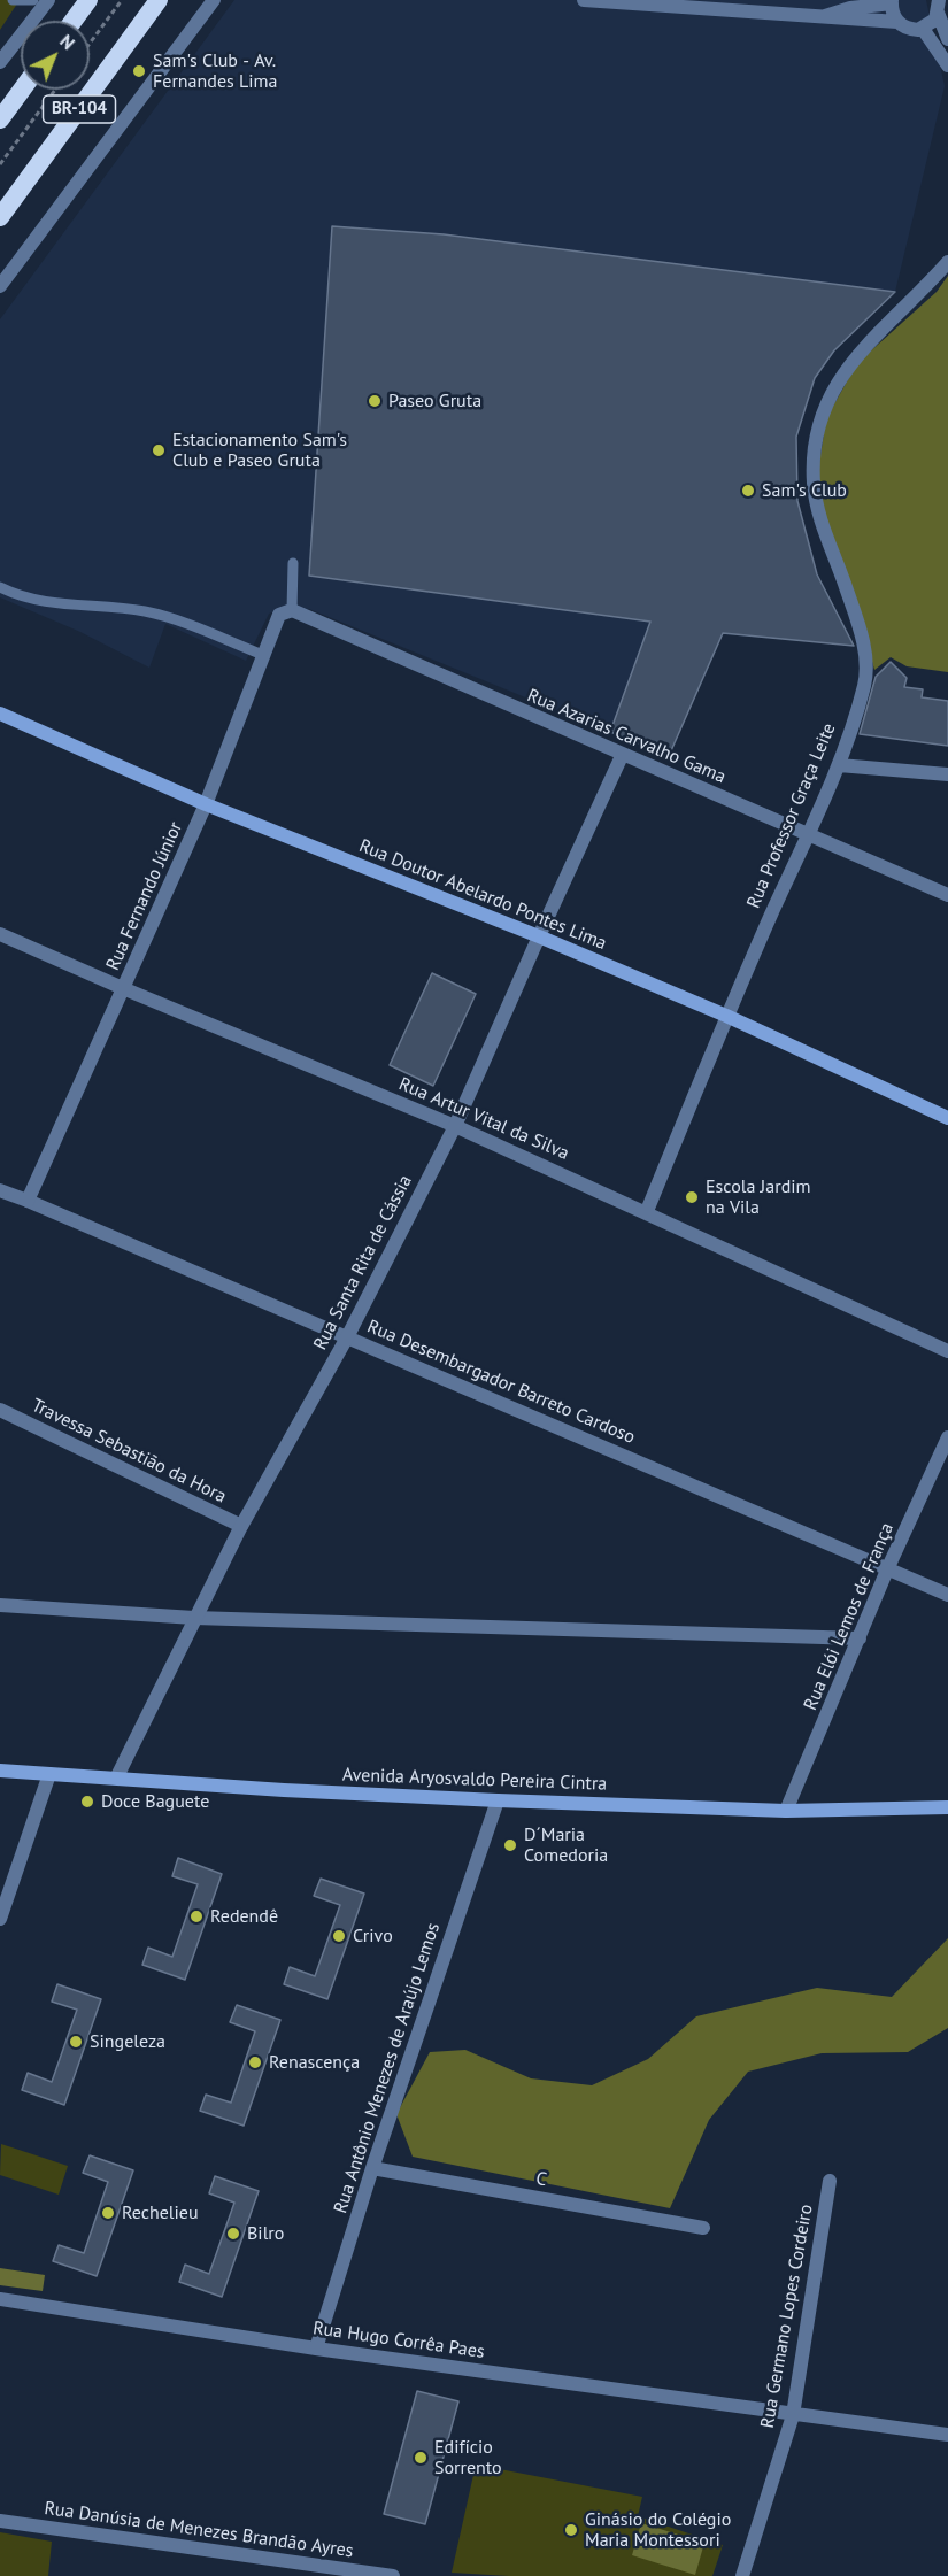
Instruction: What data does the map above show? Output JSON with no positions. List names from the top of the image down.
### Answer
{
  "streets": {
    "highway": ["BR-104"],
    "main road": ["Rua Doutor Abelardo Pontes Lima", "Avenida Aryosvaldo Pereira Cintra"],
    "street": [
      "Rua Azarias Carvalho Gama",
      "Rua Professor Graça Leite",
      "Rua Fernando Júnior",
      "Rua Artur Vital da Silva",
      "Rua Santa Rita de Cássia",
      "Rua Desembargador Barreto Cardoso",
      "Travessa Sebastião da Hora",
      "Rua Elói Lemos de França",
      "Rua Antônio Menezes de Araújo Lemos",
      "C",
      "Rua Germano Lopes Cordeiro",
      "Rua Hugo Corrêa Paes",
      "Rua Danúsia de Menezes Brandão Ayres"
    ]
  },
  "crossings": [
    ["Rua Azarias Carvalho Gama", "Rua Professor Graça Leite"],
    ["Rua Azarias Carvalho Gama", "Rua Fernando Júnior"],
    ["Rua Azarias Carvalho Gama", "Rua Santa Rita de Cássia"],
    ["Rua Professor Graça Leite", "Rua Doutor Abelardo Pontes Lima"],
    ["Rua Professor Graça Leite", "Rua Artur Vital da Silva"],
    ["Rua Doutor Abelardo Pontes Lima", "Rua Fernando Júnior"],
    ["Rua Doutor Abelardo Pontes Lima", "Rua Santa Rita de Cássia"],
    ["Rua Fernando Júnior", "Rua Artur Vital da Silva"],
    ["Rua Fernando Júnior", "Rua Desembargador Barreto Cardoso"],
    ["Rua Artur Vital da Silva", "Rua Santa Rita de Cássia"],
    ["Rua Santa Rita de Cássia", "Rua Desembargador Barreto Cardoso"],
    ["Rua Santa Rita de Cássia", "Travessa Sebastião da Hora"],
    ["Rua Santa Rita de Cássia", "Avenida Aryosvaldo Pereira Cintra"],
    ["Rua Desembargador Barreto Cardoso", "Rua Elói Lemos de França"],
    ["Rua Elói Lemos de França", "Avenida Aryosvaldo Pereira Cintra"],
    ["Avenida Aryosvaldo Pereira Cintra", "Rua Antônio Menezes de Araújo Lemos"],
    ["Rua Antônio Menezes de Araújo Lemos", "C"],
    ["Rua Antônio Menezes de Araújo Lemos", "Rua Hugo Corrêa Paes"],
    ["Rua Germano Lopes Cordeiro", "Rua Hugo Corrêa Paes"]
  ],
  "places": [
    "Sam's Club - Av. Fernandes Lima",
    "Paseo Gruta",
    "Estacionamento Sam's Club e Paseo Gruta",
    "Sam's Club",
    "Escola Jardim na Vila",
    "Doce Baguete",
    "D´Maria Comedoria",
    "Redendê",
    "Crivo",
    "Singeleza",
    "Renascença",
    "Rechelieu",
    "Bilro",
    "Edifício Sorrento",
    "Ginásio do Colégio Maria Montessori"
  ],
  "north": "top right"
}
